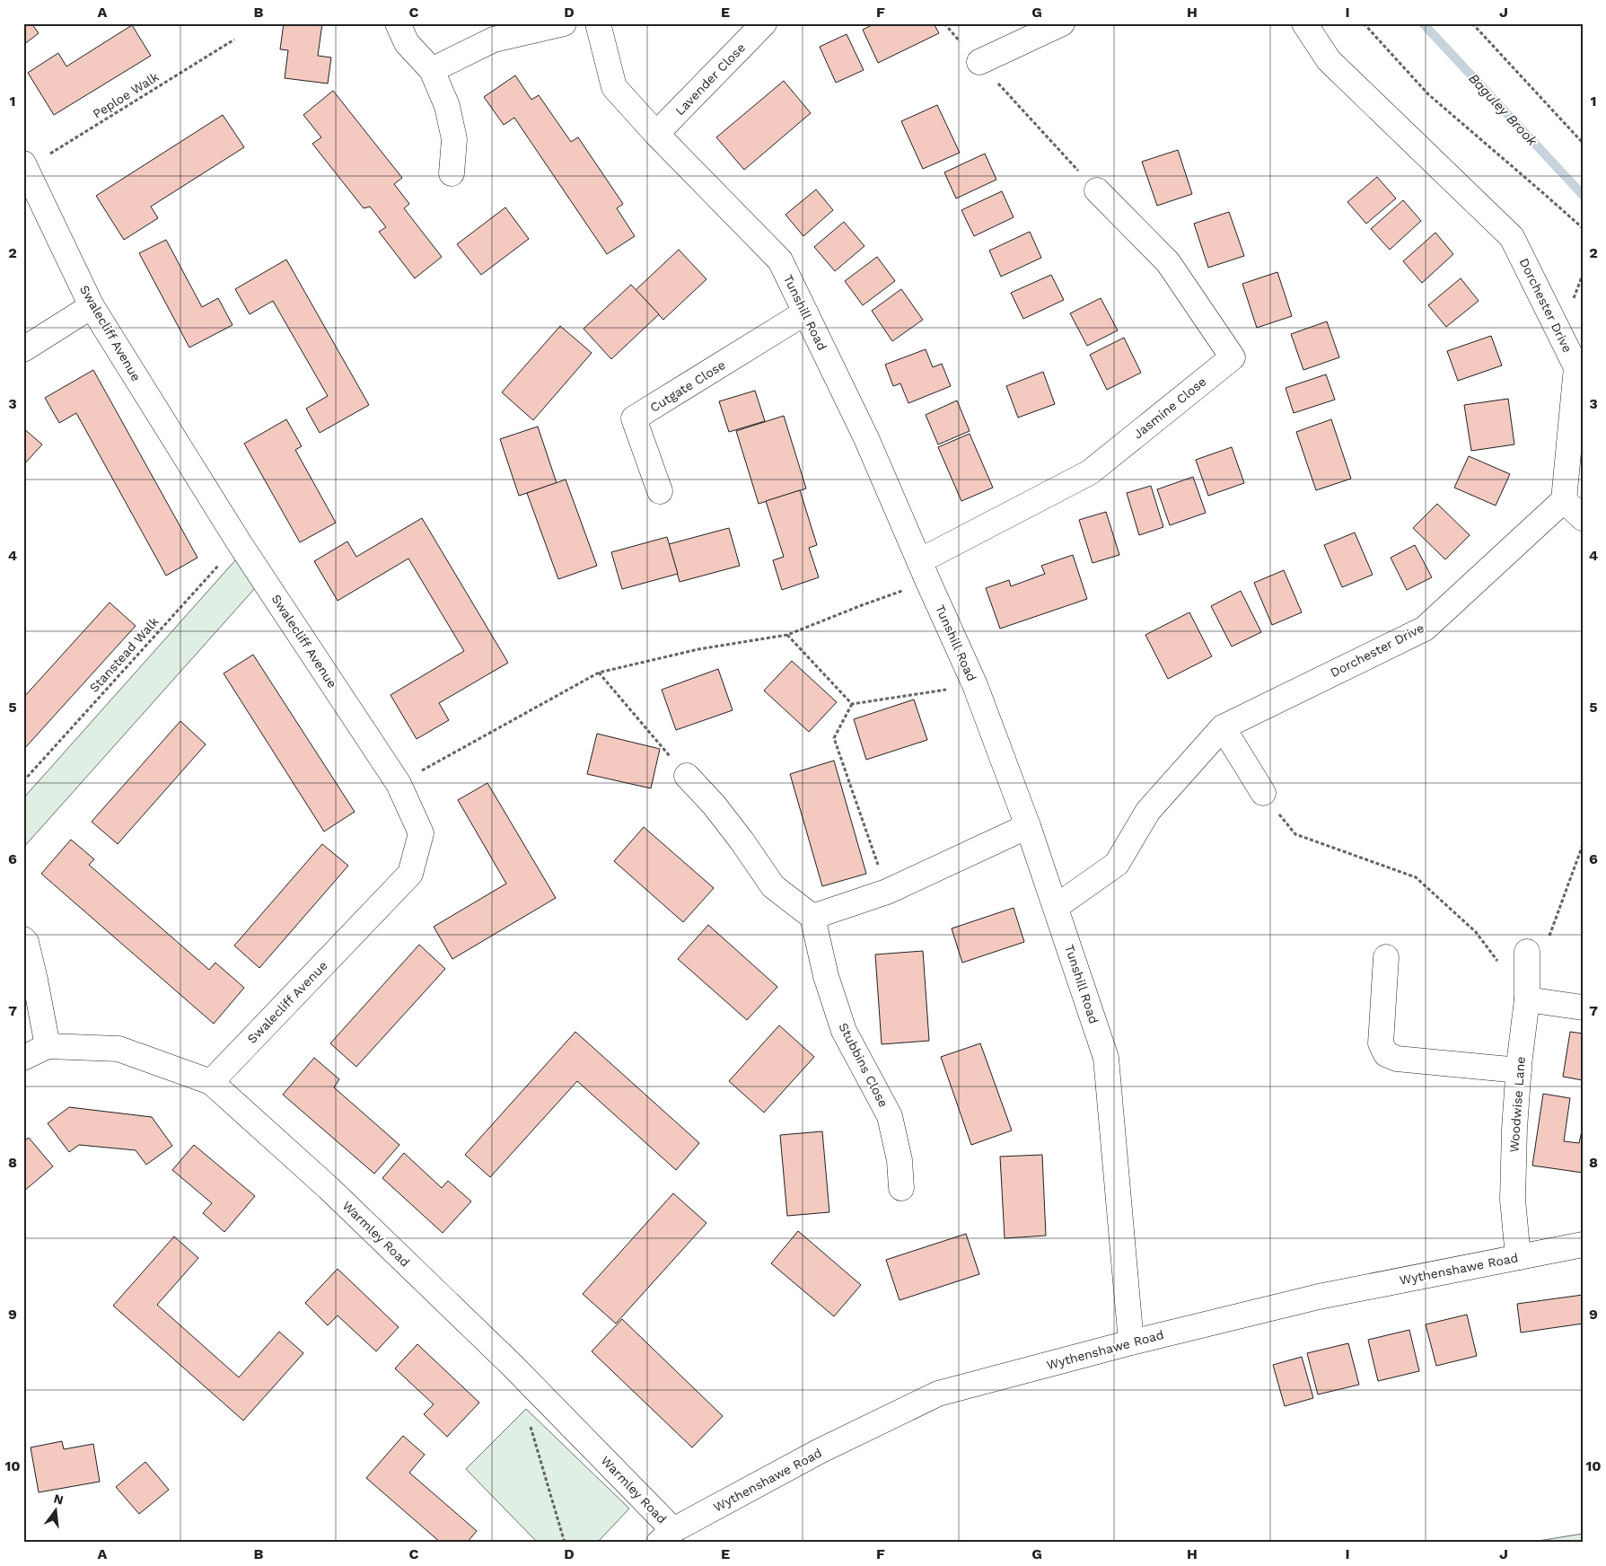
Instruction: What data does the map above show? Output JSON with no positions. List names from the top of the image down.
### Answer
{
  "streets": {
    "street": [
      "Lavender Close",
      "Dorchester Drive",
      "Tunshill Road",
      "Swalecliff Avenue",
      "Cutgate Close",
      "Jasmine Close",
      "Stubbins Close",
      "Woodwise Lane",
      "Warmley Road",
      "Wythenshawe Road"
    ],
    "path": ["Peploe Walk", "Stanstead Walk"]
  },
  "crossings": [
    ["Lavender Close", "Tunshill Road"],
    ["Peploe Walk", "Swalecliff Avenue"],
    ["Dorchester Drive", "Tunshill Road"],
    ["Tunshill Road", "Cutgate Close"],
    ["Tunshill Road", "Jasmine Close"],
    ["Tunshill Road", "Wythenshawe Road"],
    ["Swalecliff Avenue", "Stanstead Walk"],
    ["Swalecliff Avenue", "Warmley Road"],
    ["Woodwise Lane", "Wythenshawe Road"],
    ["Warmley Road", "Wythenshawe Road"]
  ],
  "water": ["Baguley Brook"],
  "north": "top",
  "grid": {
    "columns": [
      "A",
      "B",
      "C",
      "D",
      "E",
      "F",
      "G",
      "H",
      "I",
      "J"
    ],
    "rows": [
      "1",
      "2",
      "3",
      "4",
      "5",
      "6",
      "7",
      "8",
      "9",
      "10"
    ]
  }
}
